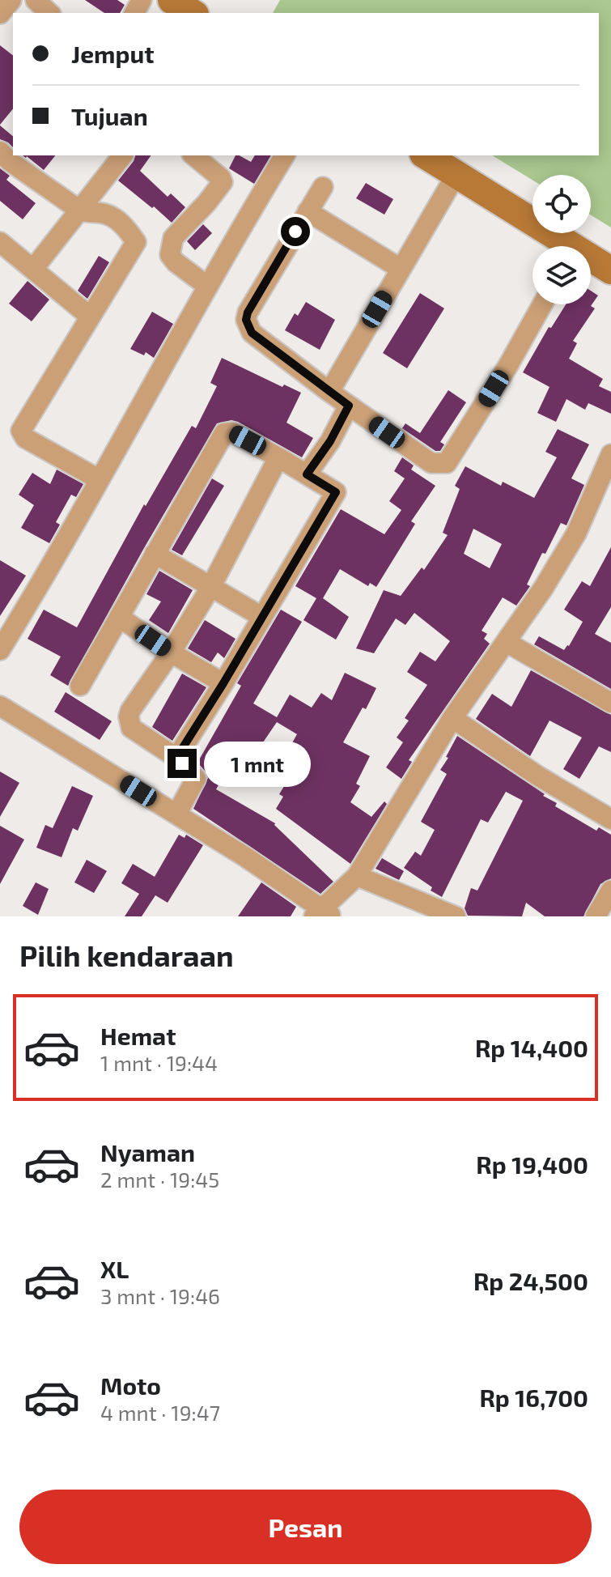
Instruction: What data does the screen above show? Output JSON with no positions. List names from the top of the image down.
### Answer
{
  "page": {
    "banner": ["Jemput", "Tujuan"],
    "bubble": "1 mnt",
    "heading": "Pilih kendaraan",
    "list": [
      {
        "name": "Hemat",
        "note": "1 mnt · 19:44",
        "value": "Rp 14,400"
      },
      {
        "name": "Nyaman",
        "note": "2 mnt · 19:45",
        "value": "Rp 19,400"
      },
      {
        "name": "XL",
        "note": "3 mnt · 19:46",
        "value": "Rp 24,500"
      },
      {
        "name": "Moto",
        "note": "4 mnt · 19:47",
        "value": "Rp 16,700"
      }
    ],
    "buttons": "Pesan"
  }
}
